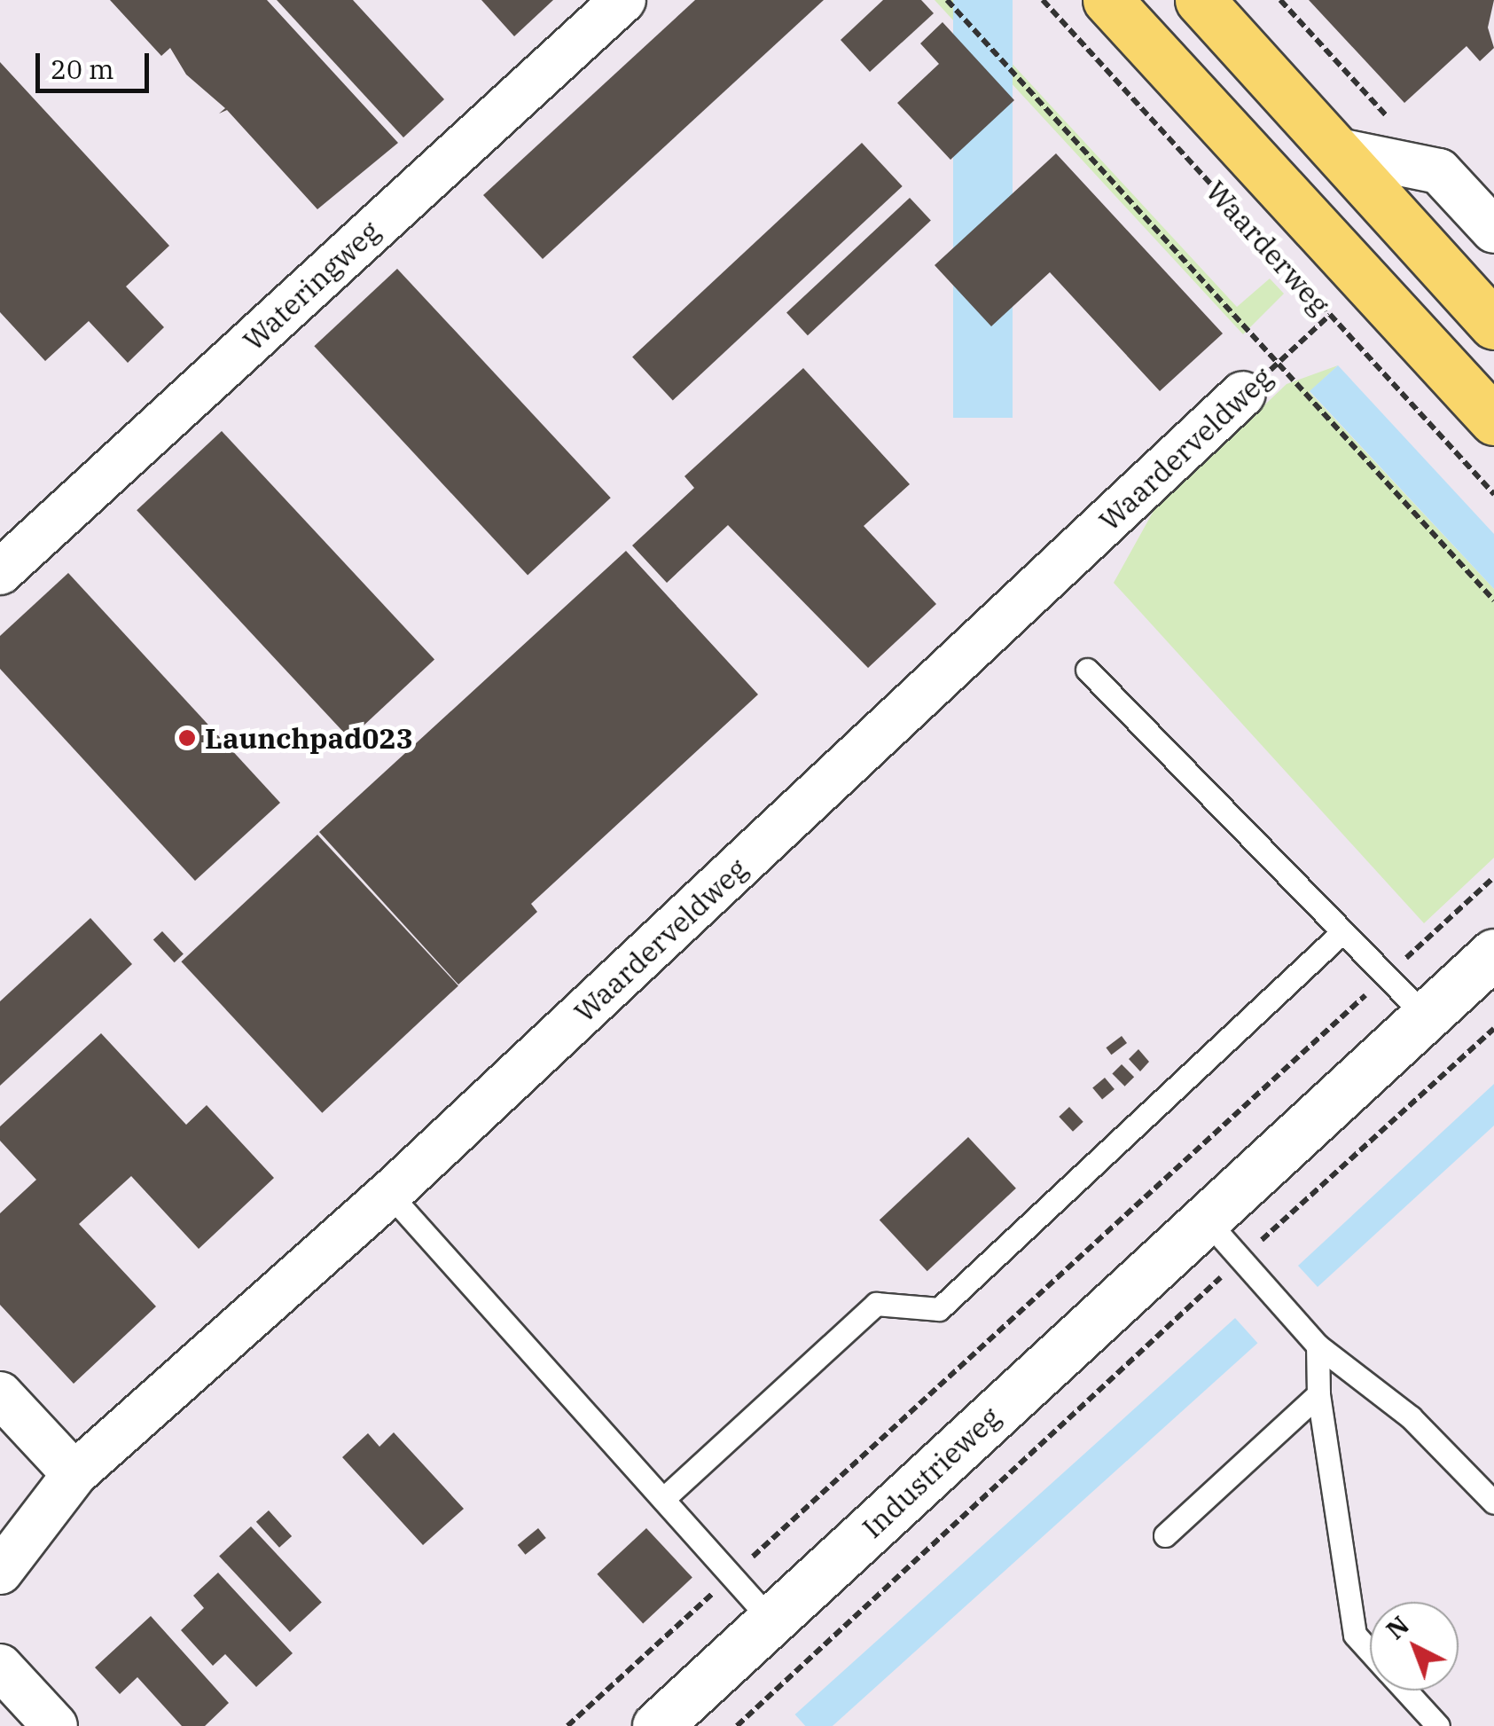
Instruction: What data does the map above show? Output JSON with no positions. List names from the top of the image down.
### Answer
{
  "streets": {
    "main road": ["Waarderweg"],
    "street": ["Wateringweg", "Waarderveldweg", "Industrieweg"]
  },
  "crossings": [
    ["Waarderweg", "Waarderveldweg"]
  ],
  "places": ["Launchpad023"],
  "scale_bar": "20 m",
  "north": "top left"
}
